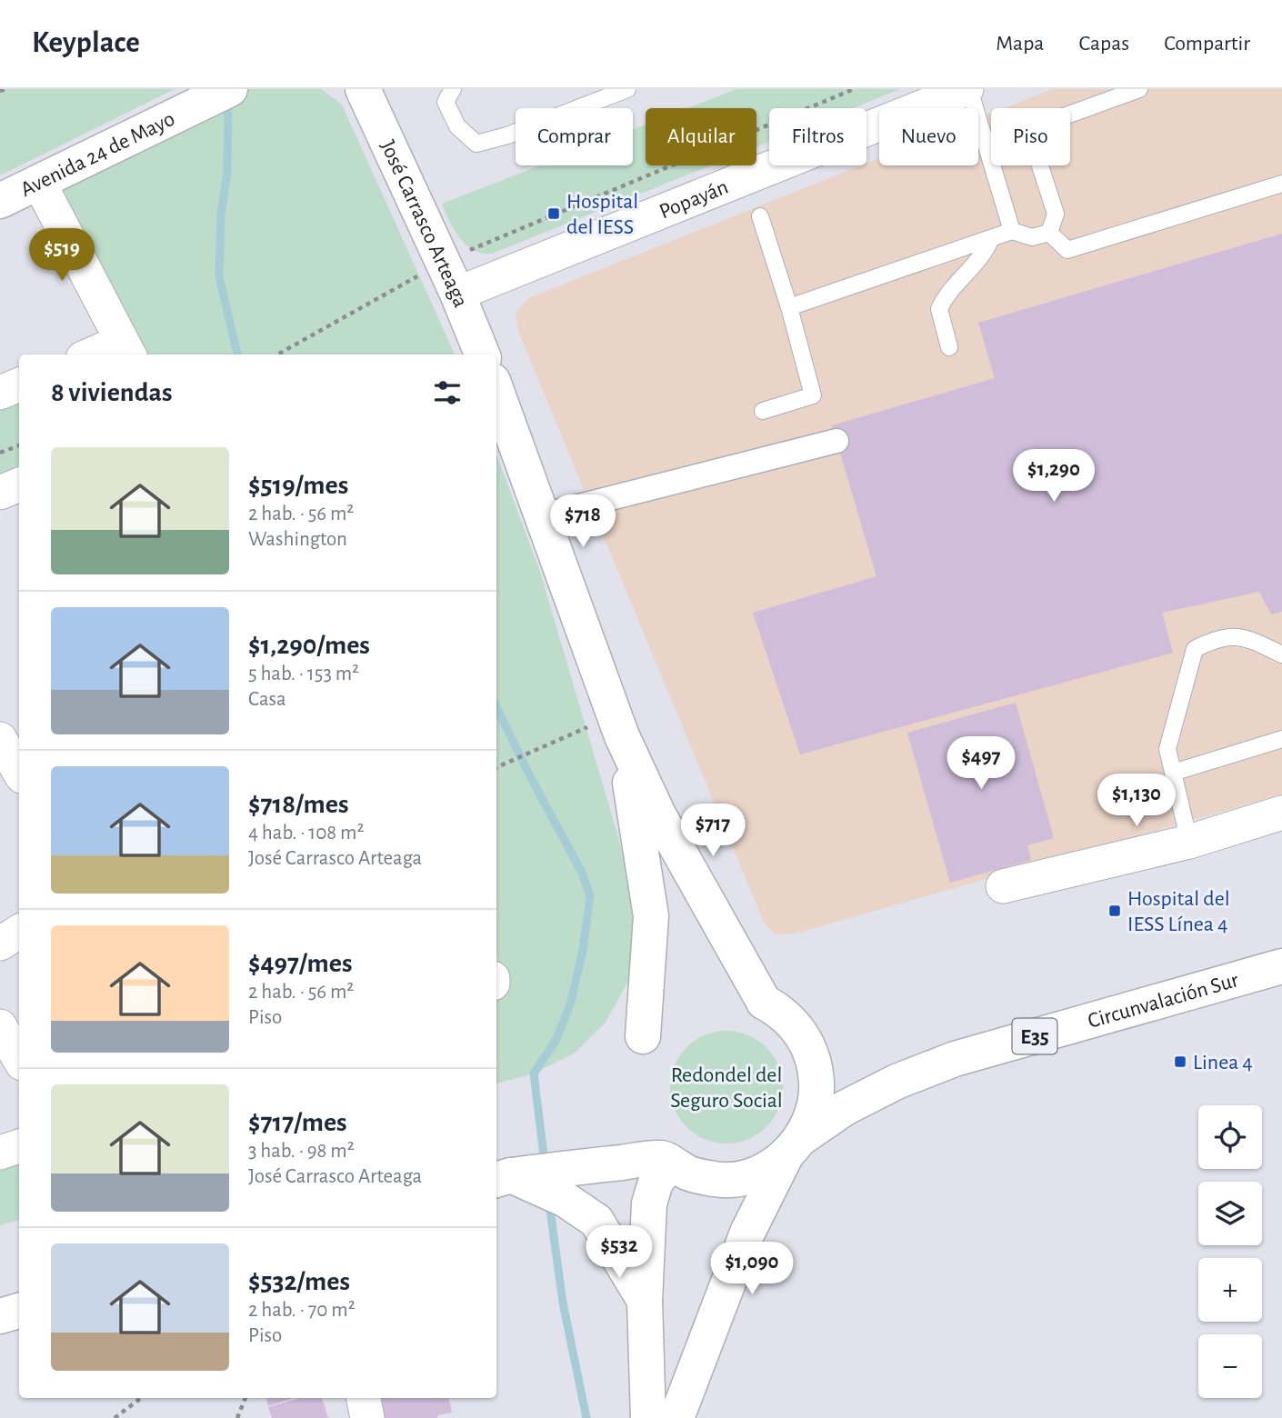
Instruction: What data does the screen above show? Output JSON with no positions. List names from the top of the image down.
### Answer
{
  "streets": {
    "main road": [
      "Avenida 24 de Mayo",
      "José Carrasco Arteaga",
      "Circunvalación Sur",
      "E35"
    ],
    "street": ["Popayán"]
  },
  "crossings": [
    ["Popayán", "José Carrasco Arteaga"],
    ["Circunvalación Sur", "E35"]
  ],
  "parks": ["Redondel del Seguro Social"],
  "places": {
    "transit": ["Hospital del IESS", "Hospital del IESS Línea 4", "Linea 4"]
  },
  "page": {
    "header": "Keyplace",
    "nav": ["Mapa", "Capas", "Compartir"],
    "chip": [
      "Comprar",
      "Alquilar",
      "Filtros",
      "Nuevo",
      "Piso"
    ],
    "price": [
      "$519",
      "$1,290",
      "$718",
      "$497",
      "$1,130",
      "$717",
      "$532",
      "$1,090"
    ],
    "heading": "8 viviendas",
    "list": [
      {
        "name": "$519/mes",
        "note": "2 hab. · 56 m² · Washington"
      },
      {
        "name": "$1,290/mes",
        "note": "5 hab. · 153 m² · Casa"
      },
      {
        "name": "$718/mes",
        "note": "4 hab. · 108 m² · José Carrasco Arteaga"
      },
      {
        "name": "$497/mes",
        "note": "2 hab. · 56 m² · Piso"
      },
      {
        "name": "$717/mes",
        "note": "3 hab. · 98 m² · José Carrasco Arteaga"
      },
      {
        "name": "$532/mes",
        "note": "2 hab. · 70 m² · Piso"
      }
    ],
    "map_buttons": ["+", "−"]
  }
}
